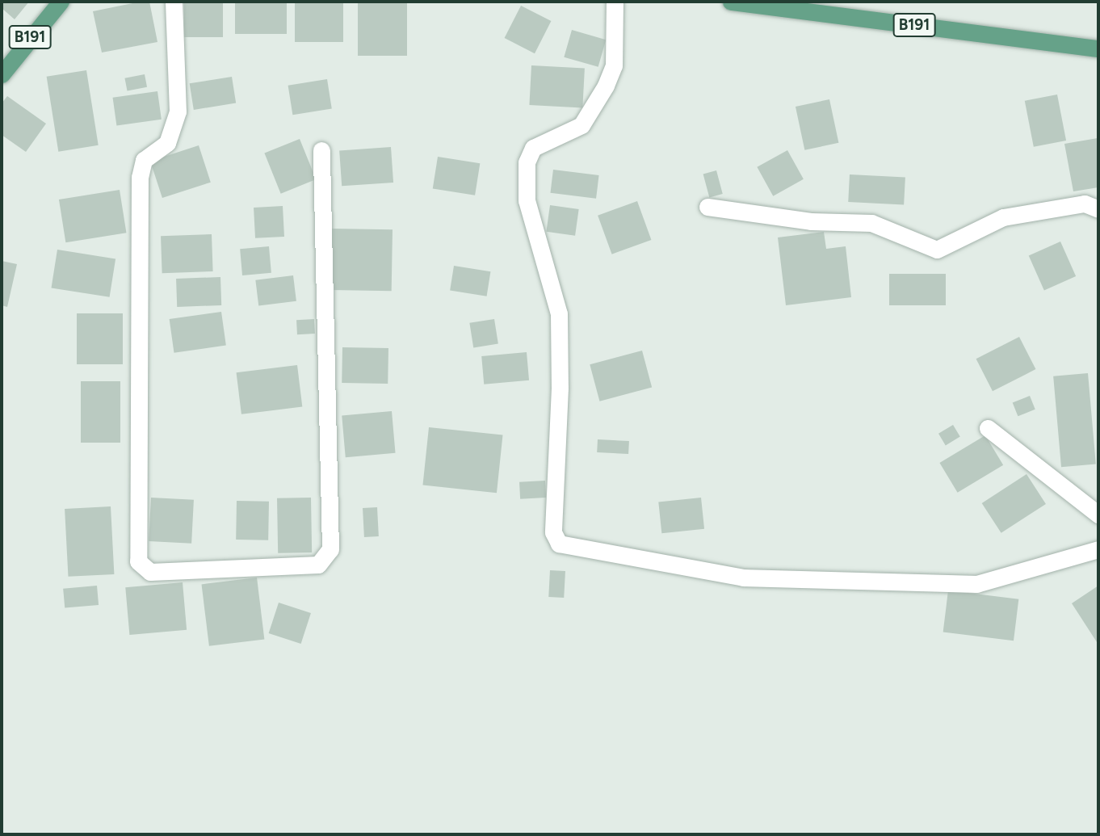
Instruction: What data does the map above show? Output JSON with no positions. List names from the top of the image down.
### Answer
{
  "streets": {
    "main road": ["B191"]
  }
}
